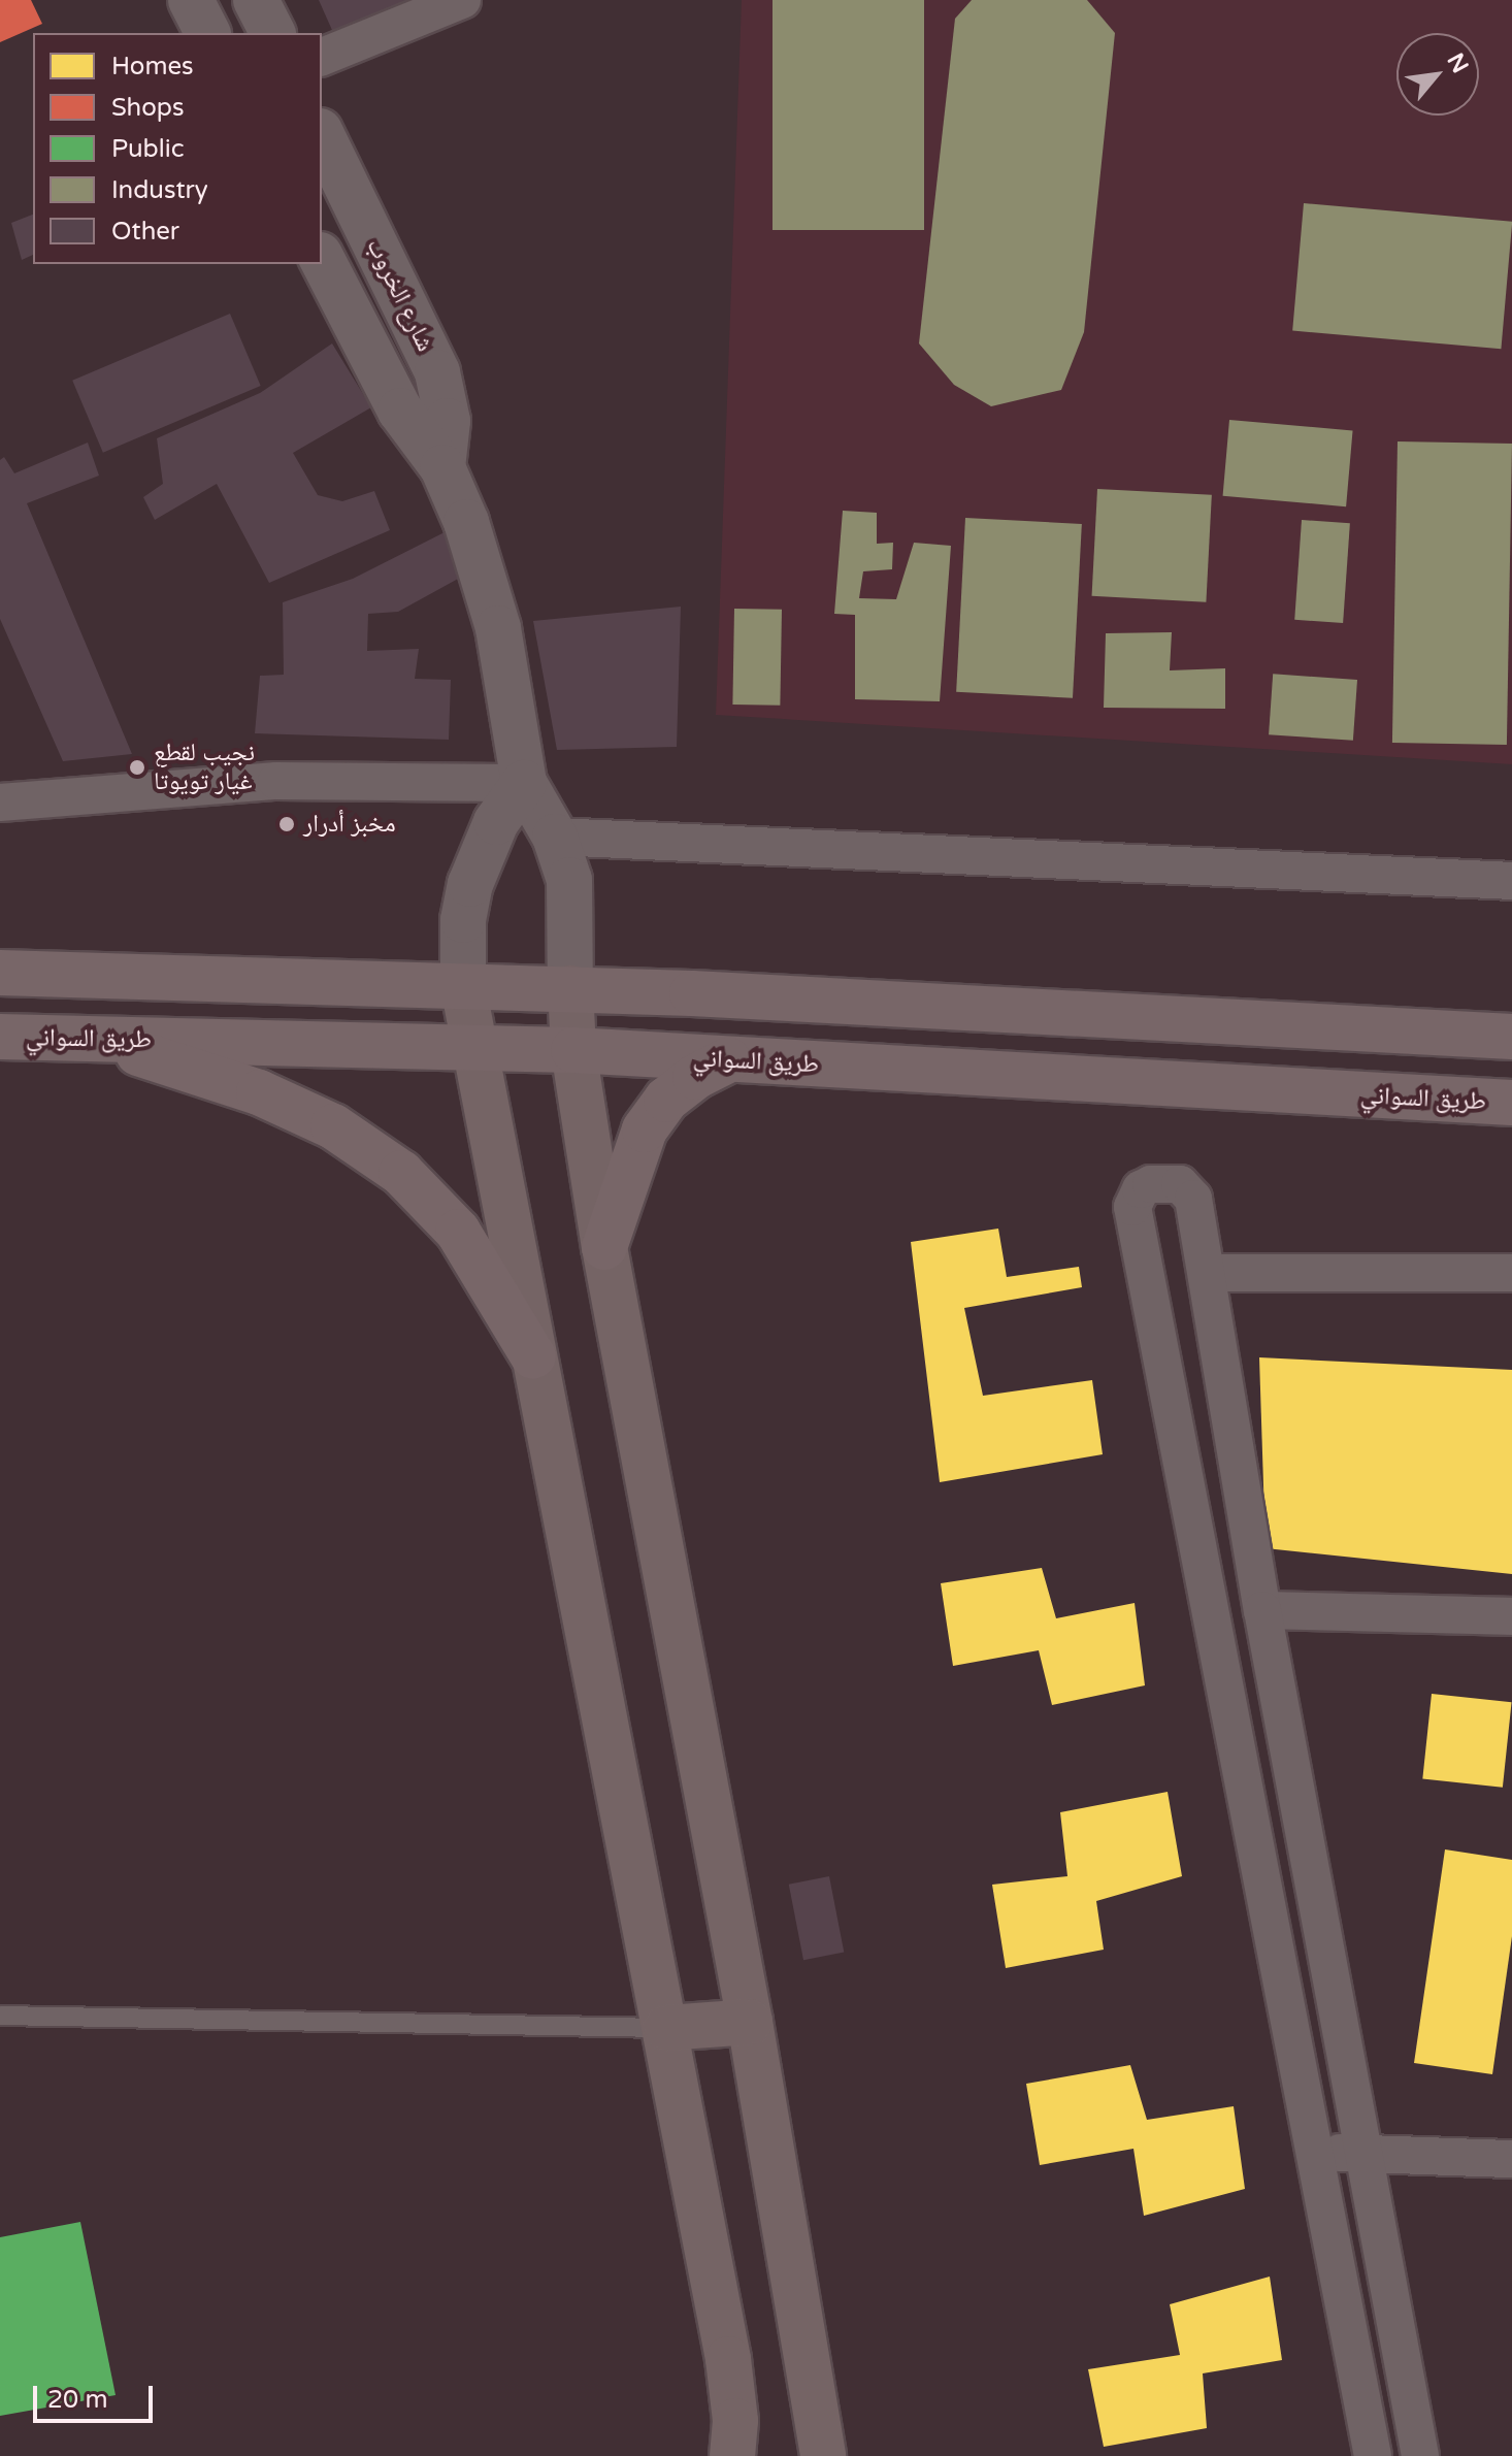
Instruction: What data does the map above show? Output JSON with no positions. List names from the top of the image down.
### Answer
{
  "streets": {
    "highway": ["طريق السواني"],
    "main road": ["شارع الخروب"]
  },
  "places": ["نجيب لقطع غيار تويوتا", "مخبز أدرار"],
  "legend": [
    "Homes",
    "Shops",
    "Public",
    "Industry",
    "Other"
  ],
  "scale_bar": "20 m",
  "north": "top right"
}
